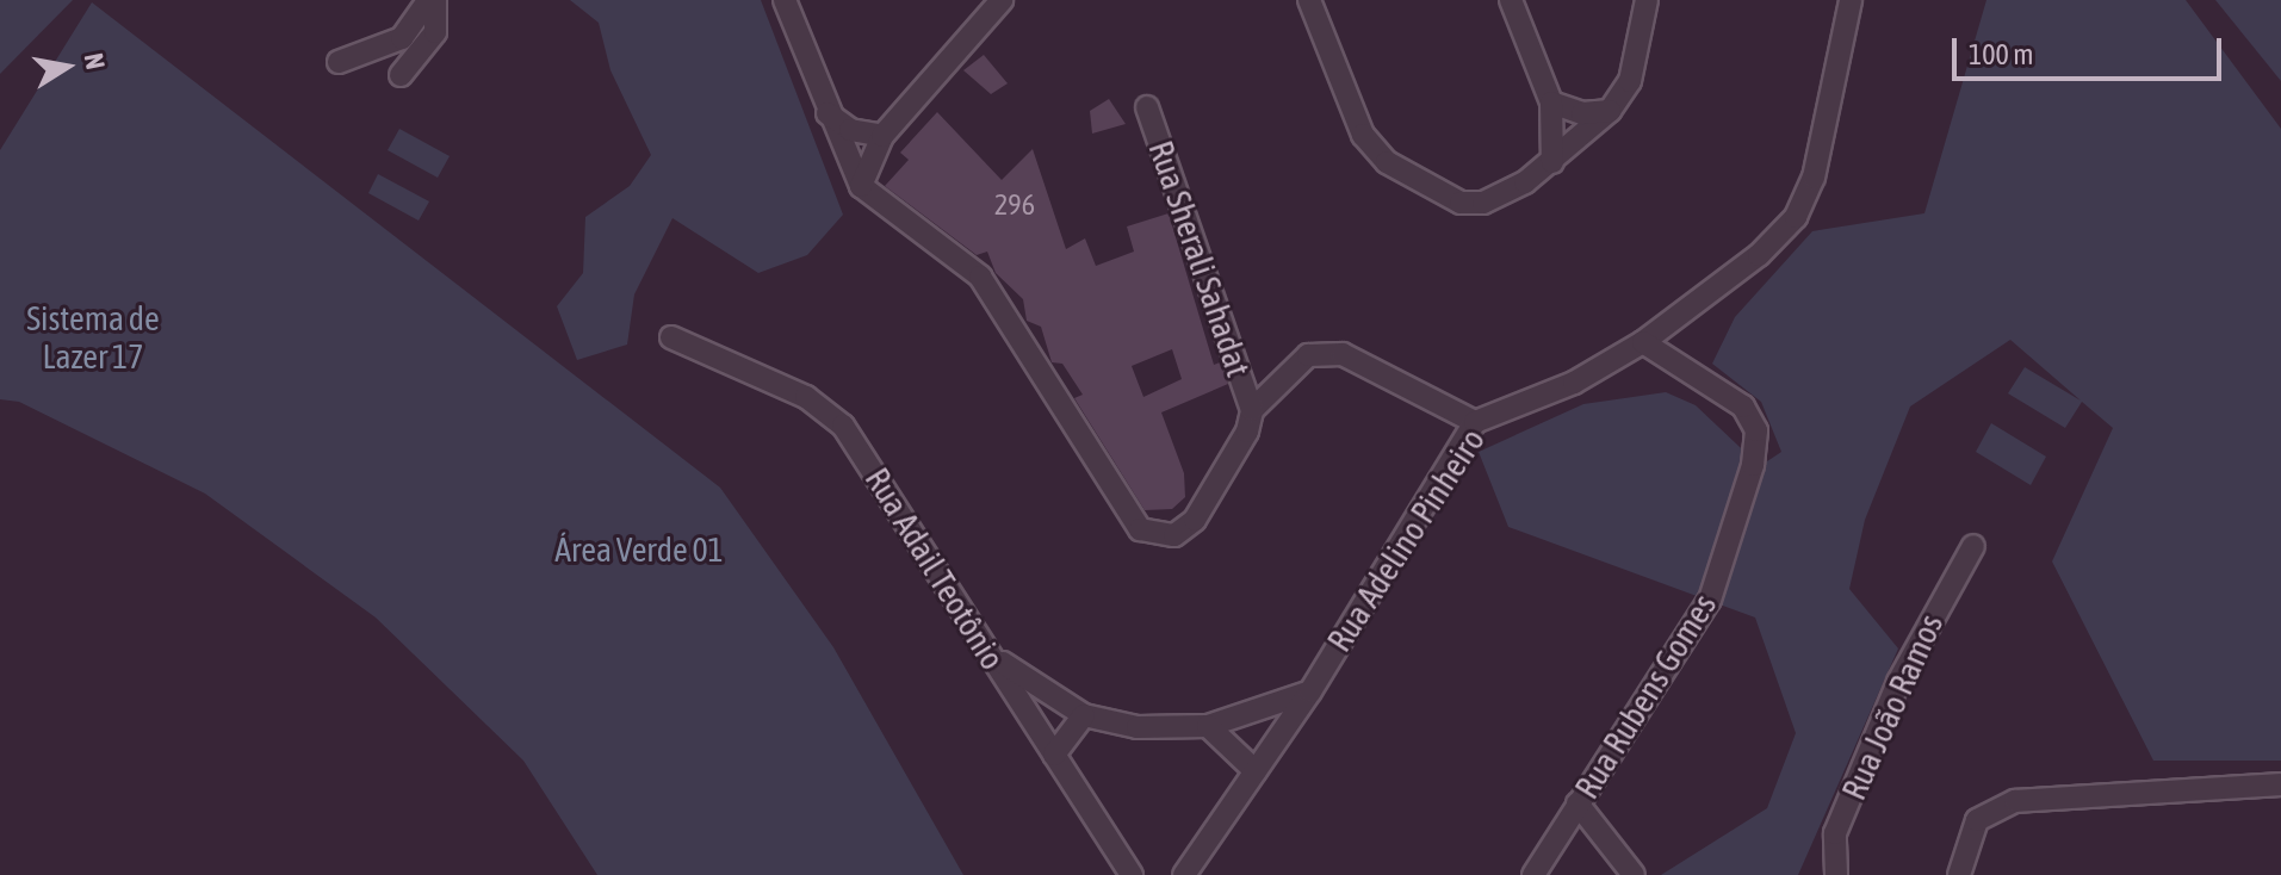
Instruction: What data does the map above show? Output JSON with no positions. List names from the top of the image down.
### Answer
{
  "streets": {
    "street": [
      "Rua Sherali Sahadat",
      "Rua Adelino Pinheiro",
      "Rua Adail Teotônio",
      "Rua Rubens Gomes",
      "Rua João Ramos"
    ]
  },
  "crossings": [
    ["Rua Adelino Pinheiro", "Rua Rubens Gomes"]
  ],
  "parks": ["Sistema de Lazer 17", "Área Verde 01"],
  "house_numbers": ["296"],
  "scale_bar": "100 m",
  "north": "right"
}
